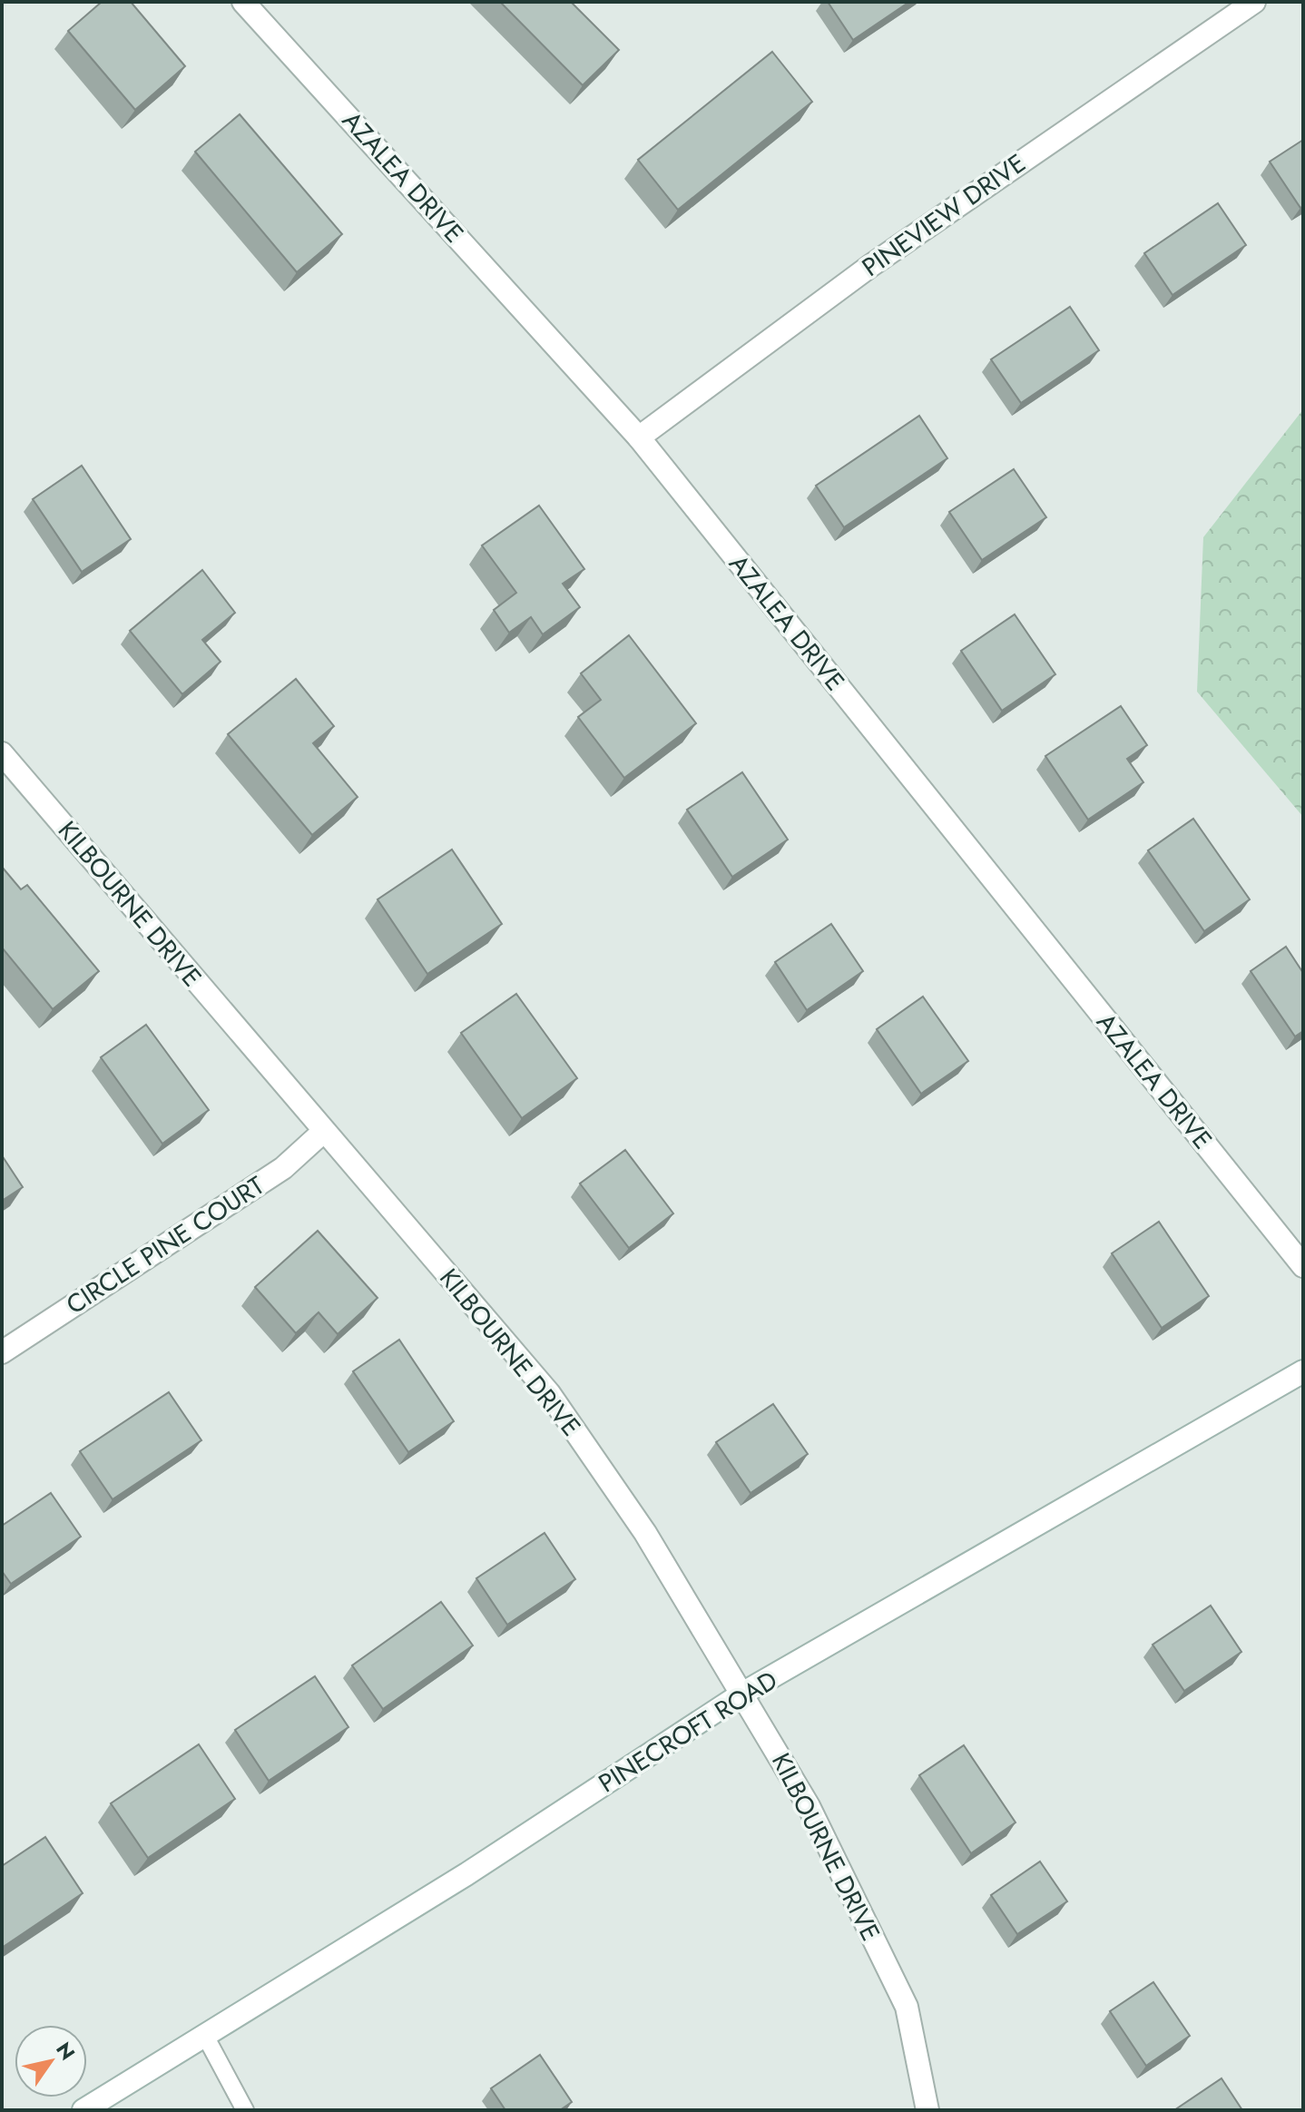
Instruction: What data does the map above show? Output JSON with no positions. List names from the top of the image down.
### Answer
{
  "streets": {
    "street": [
      "AZALEA DRIVE",
      "PINEVIEW DRIVE",
      "KILBOURNE DRIVE",
      "CIRCLE PINE COURT",
      "PINECROFT ROAD"
    ]
  },
  "crossings": [
    ["AZALEA DRIVE", "PINEVIEW DRIVE"],
    ["KILBOURNE DRIVE", "CIRCLE PINE COURT"],
    ["KILBOURNE DRIVE", "PINECROFT ROAD"]
  ],
  "north": "top right"
}
